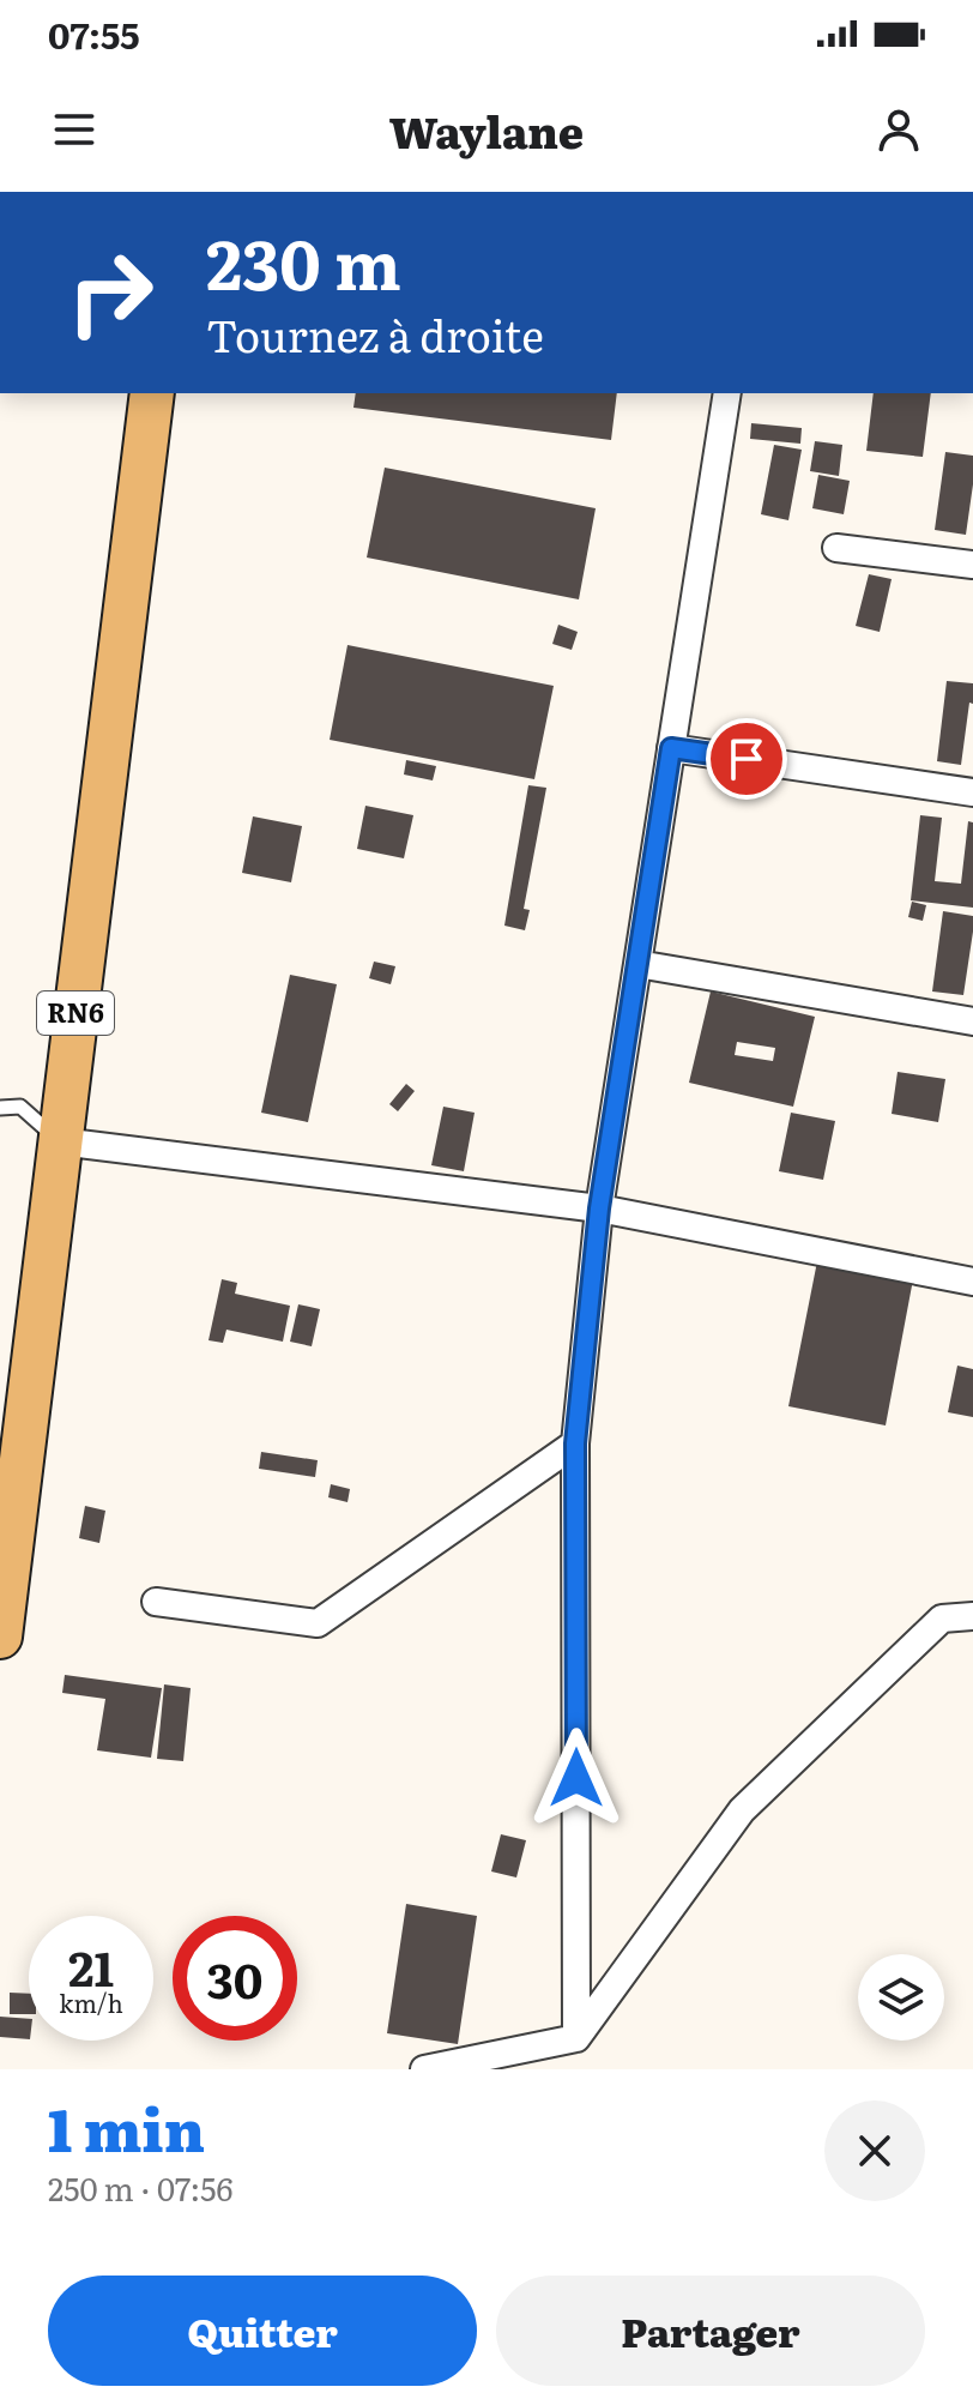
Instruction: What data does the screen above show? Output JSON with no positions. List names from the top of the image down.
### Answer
{
  "streets": {
    "main road": ["RN6"]
  },
  "page": {
    "status": "07:55",
    "header": "Waylane",
    "turn": ["230 m", "Tournez à droite"],
    "speed": "21 km/h",
    "limit": "30",
    "heading": ["1 min", "250 m · 07:56"],
    "buttons": ["Quitter", "Partager"]
  }
}
